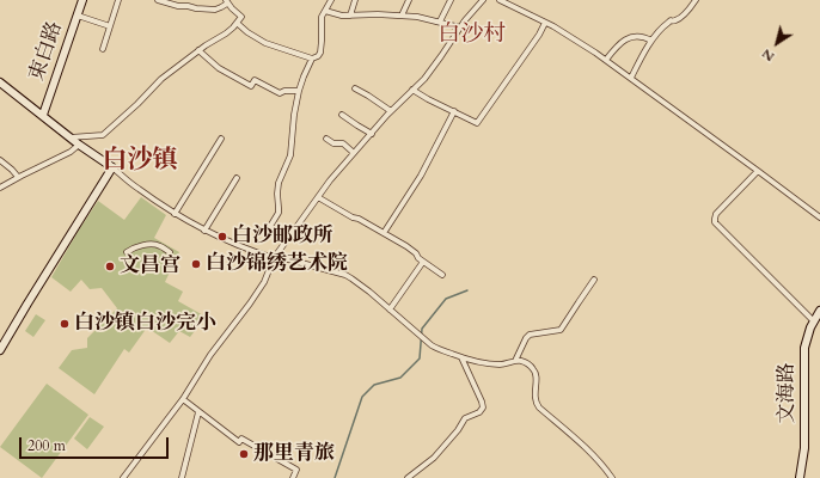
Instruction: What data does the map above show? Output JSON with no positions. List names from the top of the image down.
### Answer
{
  "streets": {
    "main road": ["束白路", "文海路"]
  },
  "districts": ["白沙村", "白沙镇"],
  "places": [
    "白沙邮政所",
    "白沙锦绣艺术院",
    "文昌宫",
    "白沙镇白沙完小",
    "那里青旅"
  ],
  "scale_bar": "200 m",
  "north": "bottom left"
}
